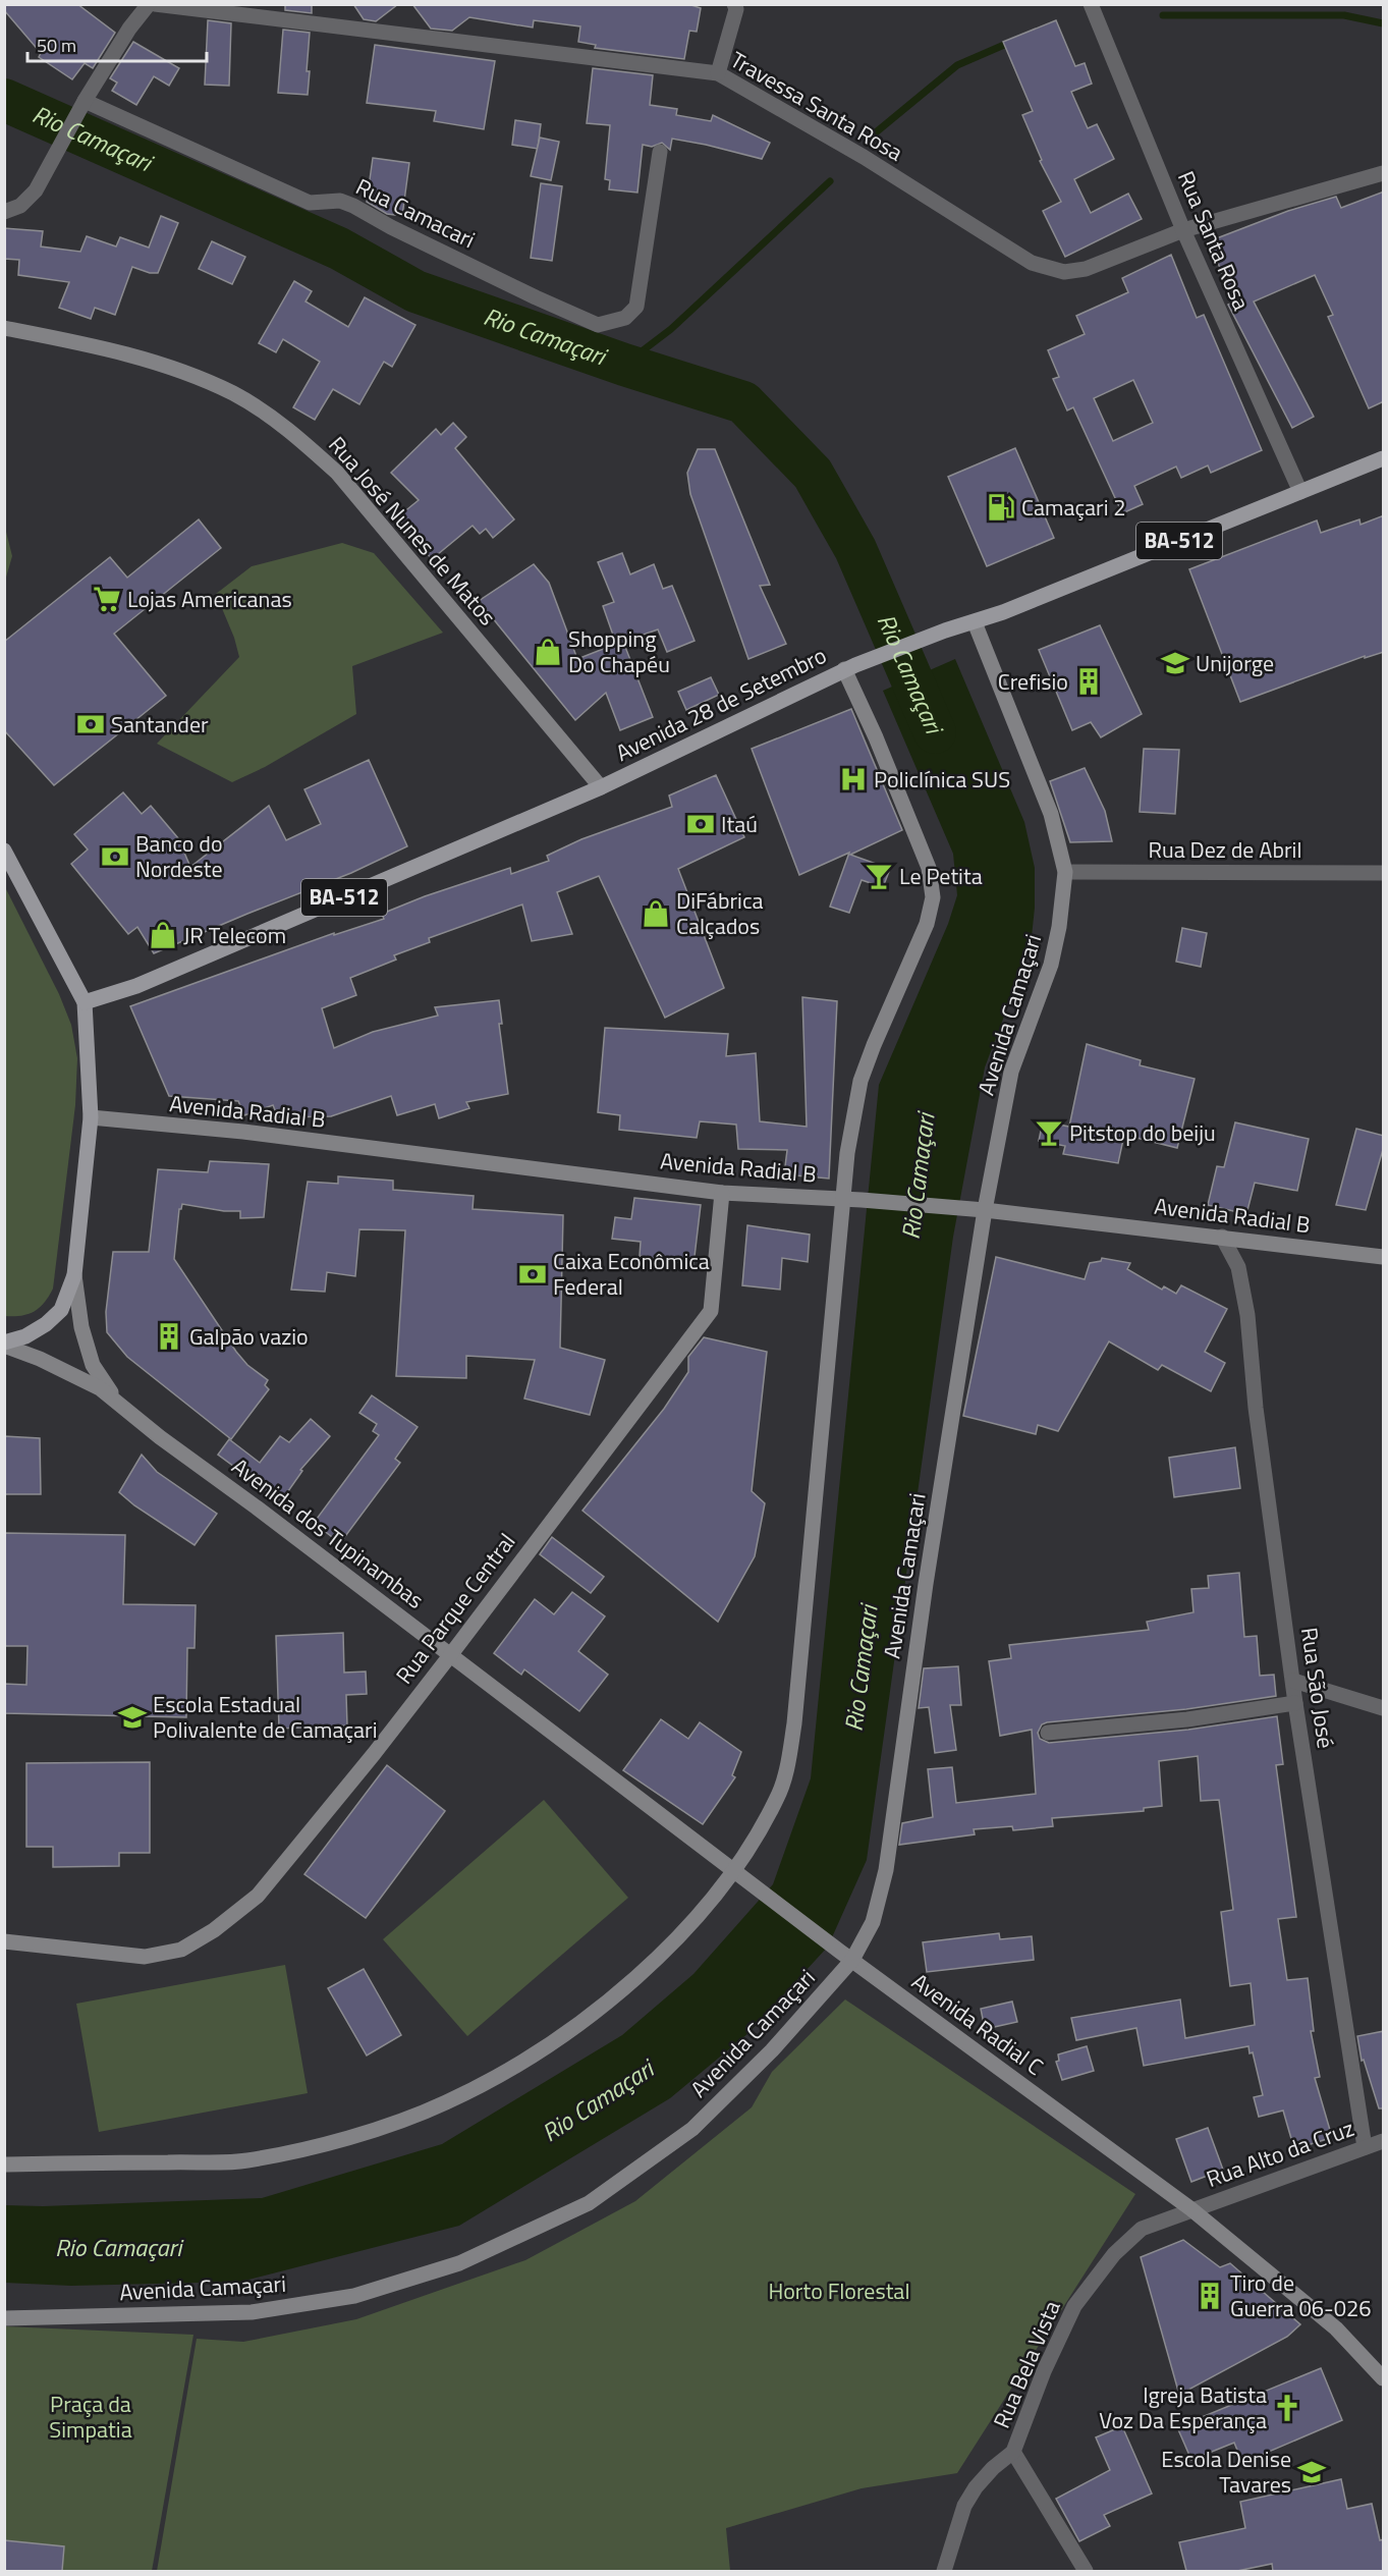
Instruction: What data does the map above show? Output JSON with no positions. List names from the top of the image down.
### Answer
{
  "streets": {
    "main road": ["BA-512", "Avenida 28 de Setembro"],
    "street": [
      "Travessa Santa Rosa",
      "Rua Camacari",
      "Rua Santa Rosa",
      "Rua José Nunes de Matos",
      "Rua Dez de Abril",
      "Avenida Camaçari",
      "Avenida Radial B",
      "Avenida dos Tupinambas",
      "Rua Parque Central",
      "Rua São José",
      "Avenida Radial C",
      "Rua Alto da Cruz",
      "Rua Bela Vista"
    ]
  },
  "crossings": [
    ["Travessa Santa Rosa", "Rua Santa Rosa"],
    ["Rua Santa Rosa", "Avenida 28 de Setembro"],
    ["Rua José Nunes de Matos", "Avenida 28 de Setembro"],
    ["Avenida 28 de Setembro", "Avenida Camaçari"],
    ["Rua Dez de Abril", "Avenida Camaçari"],
    ["Avenida Camaçari", "Avenida Radial B"],
    ["Avenida Camaçari", "Avenida Radial C"],
    ["Avenida Radial B", "Rua Parque Central"],
    ["Avenida Radial B", "Rua São José"],
    ["Avenida dos Tupinambas", "Rua Parque Central"],
    ["Avenida dos Tupinambas", "Avenida Radial C"],
    ["Rua São José", "Rua Alto da Cruz"],
    ["Avenida Radial C", "Rua Alto da Cruz"],
    ["Avenida Radial C", "Rua Bela Vista"],
    ["Rua Alto da Cruz", "Rua Bela Vista"]
  ],
  "water": ["Rio Camaçari"],
  "parks": ["Horto Florestal", "Praça da Simpatia"],
  "places": {
    "fuel station": ["Camaçari 2"],
    "supermarket": ["Lojas Americanas"],
    "shop": ["Shopping Do Chapéu", "DiFábrica Calçados", "JR Telecom"],
    "school or university": ["Unijorge", "Escola Estadual Polivalente de Camaçari", "Escola Denise Tavares"],
    "building": ["Crefisio", "Galpão vazio", "Tiro de Guerra 06-026"],
    "bank": [
      "Santander",
      "Itaú",
      "Banco do Nordeste",
      "Caixa Econômica Federal"
    ],
    "hospital": ["Policlínica SUS"],
    "bar": ["Le Petita", "Pitstop do beiju"],
    "church": ["Igreja Batista Voz Da Esperança"]
  },
  "scale_bar": "50 m"
}
